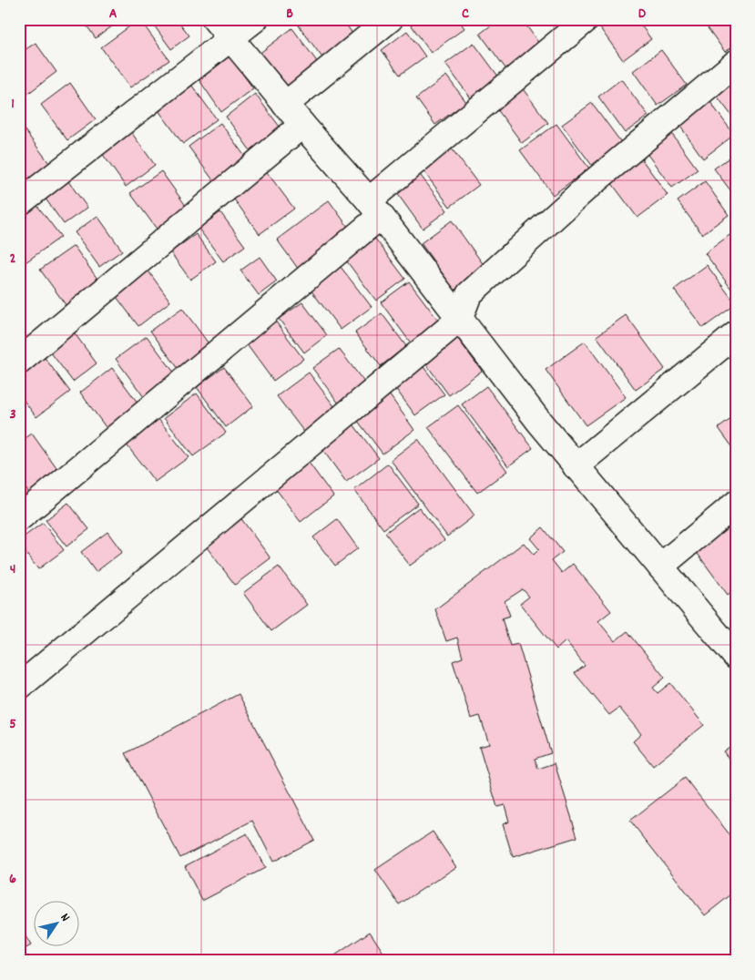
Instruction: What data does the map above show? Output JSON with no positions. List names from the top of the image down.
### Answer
{
  "north": "top right",
  "grid": {
    "columns": [
      "A",
      "B",
      "C",
      "D"
    ],
    "rows": [
      "1",
      "2",
      "3",
      "4",
      "5",
      "6"
    ]
  }
}
